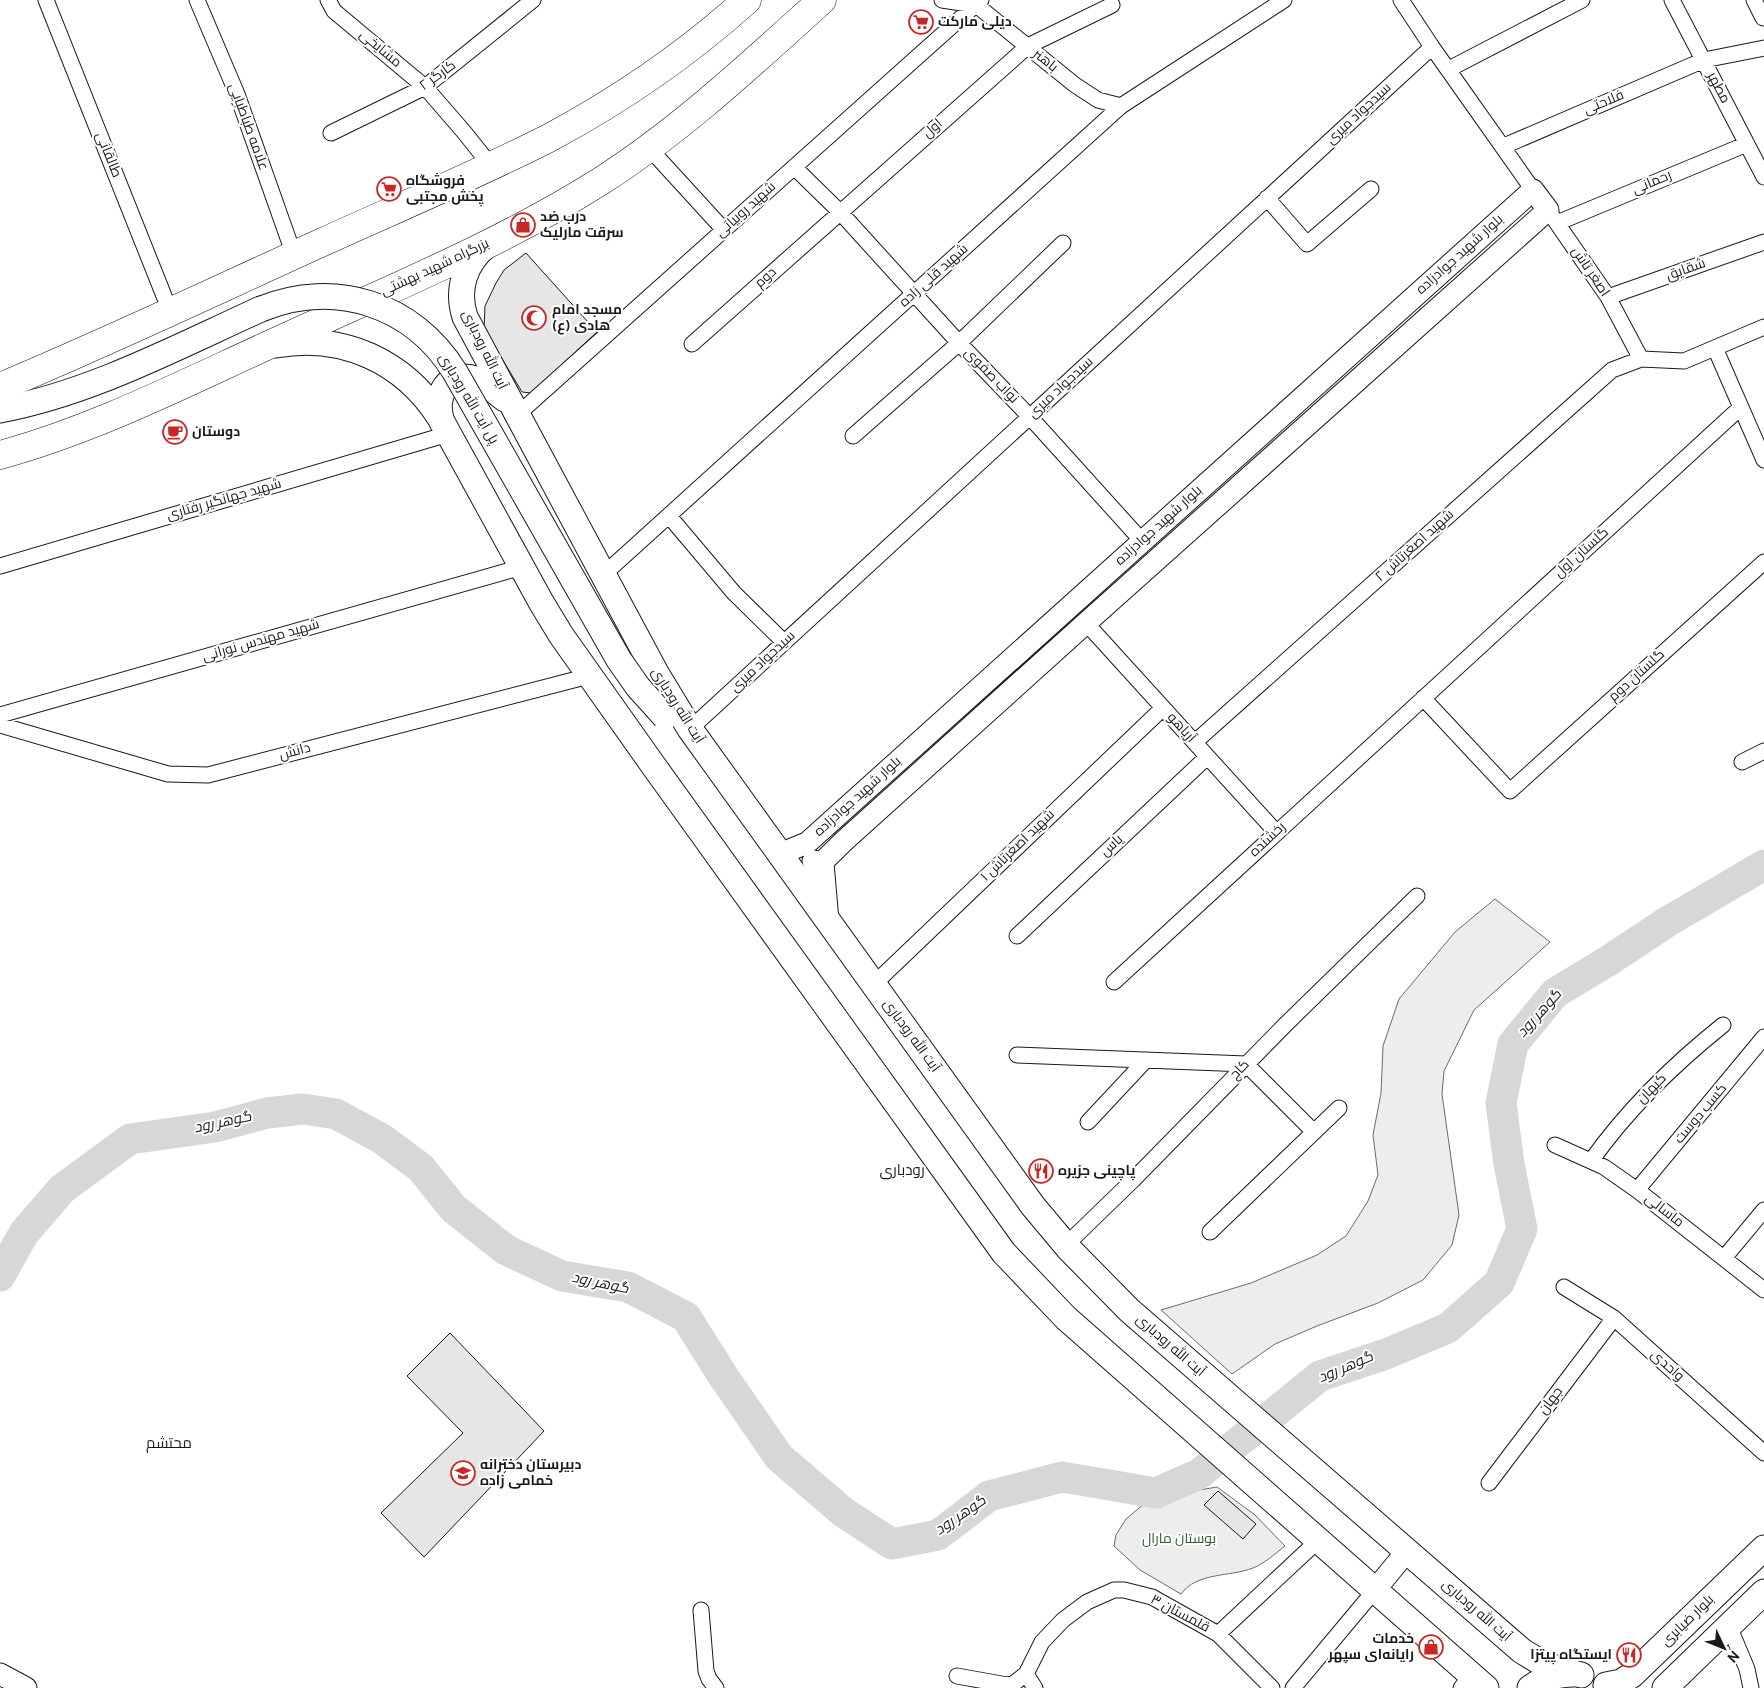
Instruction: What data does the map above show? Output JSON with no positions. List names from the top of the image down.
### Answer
{
  "streets": {
    "highway": ["بزرگراه شهید بهشتی"],
    "main road": ["آیت الله رودباری", "پل آیت الله رودباری", "بلوار ضیابری"],
    "street": [
      "مشایخی",
      "باهنر",
      "کارگر ۲",
      "مطهر",
      "فلاحتی",
      "سیدجواد میری",
      "علامه طباطبایی",
      "اول",
      "طالقانی",
      "رحمانی",
      "شهید روبیاتی",
      "بلوار شهید جوادزاده",
      "شقایق",
      "اصغر تاش",
      "شهید قلی زاده",
      "دوم",
      "نواب صفوی",
      "شهید جهانگیر رفتاری",
      "شهید اصغرتاش ۲",
      "گلستان اول",
      "شهید مهندس نورانی",
      "گلستان دوم",
      "آریاهو",
      "دانش",
      "رخشنده",
      "شهید اصغرتاش ۱",
      "یاس",
      "کاج",
      "کیهان",
      "کسب دوست",
      "ماسالی",
      "واحدی",
      "جهان",
      "قلمستان ۳"
    ]
  },
  "crossings": [
    ["مشایخی", "کارگر ۲"],
    ["باهنر", "اول"],
    ["باهنر", "شهید روبیاتی"],
    ["باهنر", "شهید قلی زاده"],
    ["مطهر", "فلاحتی"],
    ["مطهر", "رحمانی"],
    ["سیدجواد میری", "آیت الله رودباری"],
    ["سیدجواد میری", "نواب صفوی"],
    ["اول", "دوم"],
    ["اول", "نواب صفوی"],
    ["رحمانی", "بلوار شهید جوادزاده"],
    ["رحمانی", "اصغر تاش"],
    ["شهید روبیاتی", "آیت الله رودباری"],
    ["شهید روبیاتی", "نواب صفوی"],
    ["بلوار شهید جوادزاده", "اصغر تاش"],
    ["بلوار شهید جوادزاده", "آیت الله رودباری"],
    ["بلوار شهید جوادزاده", "نواب صفوی"],
    ["بلوار شهید جوادزاده", "آریاهو"],
    ["بزرگراه شهید بهشتی", "آیت الله رودباری"],
    ["شقایق", "اصغر تاش"],
    ["اصغر تاش", "شهید اصغرتاش ۲"],
    ["شهید قلی زاده", "آیت الله رودباری"],
    ["شهید قلی زاده", "نواب صفوی"],
    ["دوم", "نواب صفوی"],
    ["آیت الله رودباری", "پل آیت الله رودباری"],
    ["آیت الله رودباری", "شهید اصغرتاش ۱"],
    ["آیت الله رودباری", "کاج"],
    ["آیت الله رودباری", "بلوار ضیابری"],
    ["شهید اصغرتاش ۲", "آریاهو"],
    ["گلستان اول", "گلستان دوم"],
    ["گلستان اول", "رخشنده"],
    ["گلستان دوم", "رخشنده"],
    ["آریاهو", "رخشنده"],
    ["آریاهو", "شهید اصغرتاش ۱"],
    ["آریاهو", "یاس"],
    ["کیهان", "ماسالی"],
    ["کسب دوست", "ماسالی"],
    ["واحدی", "جهان"]
  ],
  "districts": ["رودباری", "محتشم"],
  "water": ["گوهر رود"],
  "parks": ["بوستان مارال"],
  "places": {
    "supermarket": ["دیلی مارکت", "فروشگاه پخش مجتبی"],
    "shop": ["درب ضد سرقت مارلیک", "خدمات رایانه‌ای سپهر"],
    "mosque": ["مسجد امام هادی (ع)"],
    "cafe": ["دوستان"],
    "restaurant": ["پاچینی جزیره", "ایستگاه پیتزا"],
    "school or university": ["دبیرستان دخترانه خمامی زاده"]
  },
  "north": "bottom right"
}
